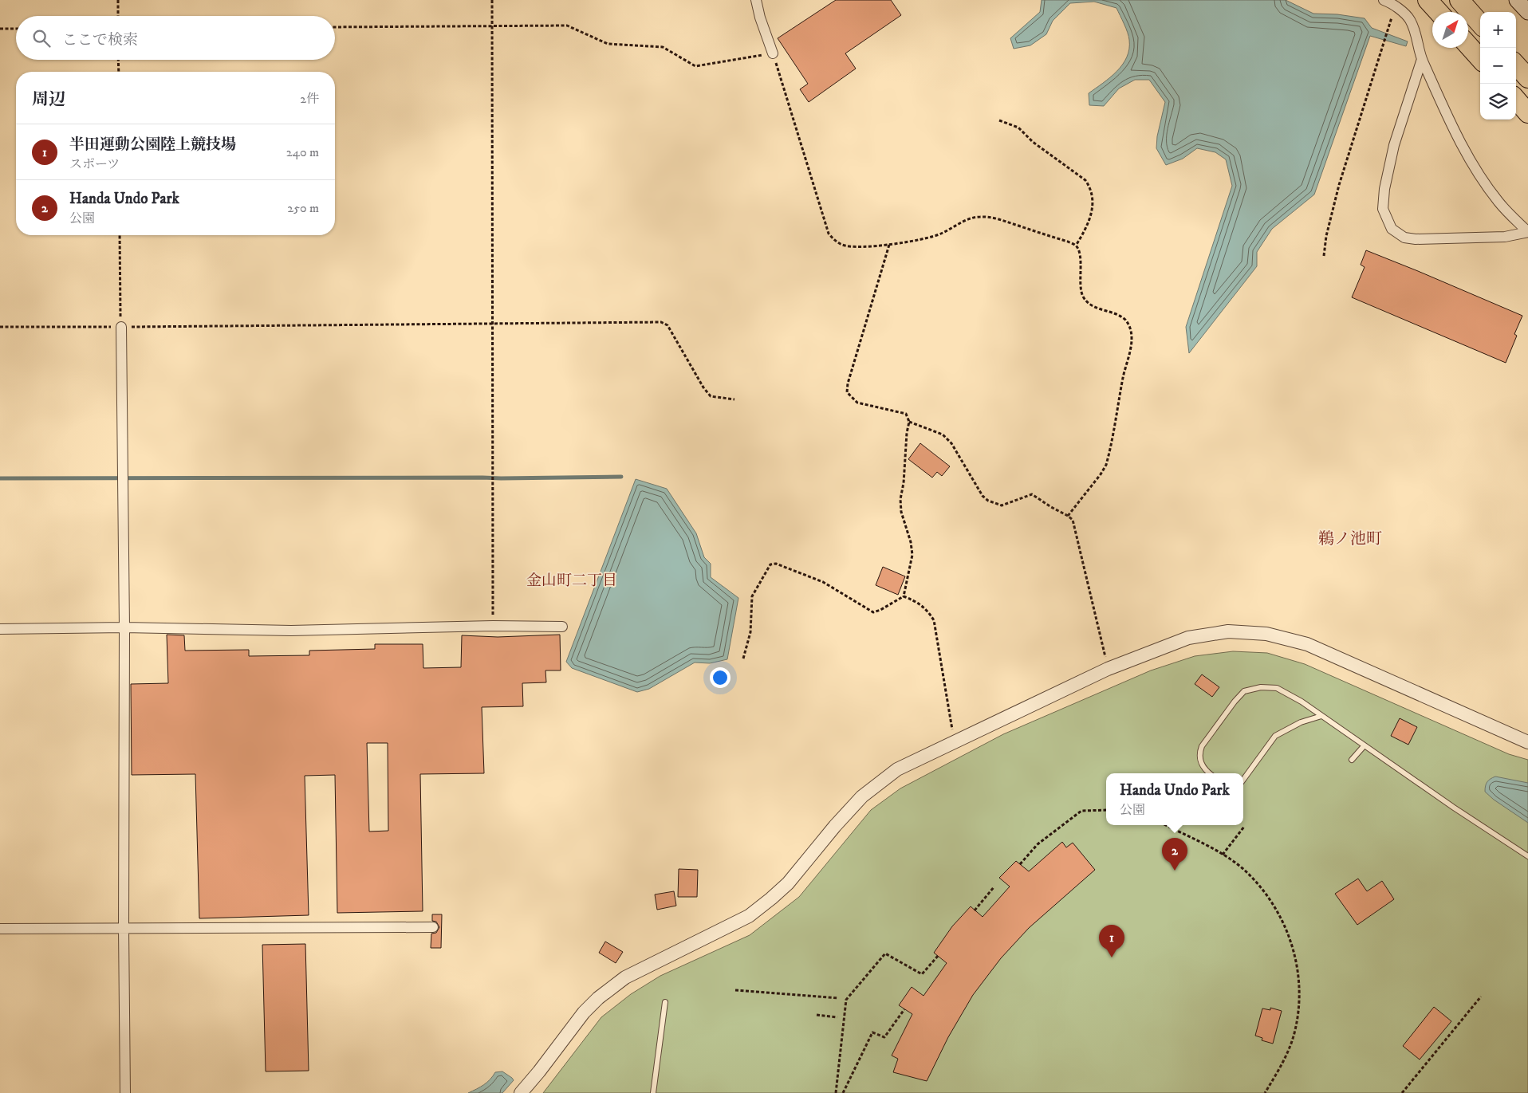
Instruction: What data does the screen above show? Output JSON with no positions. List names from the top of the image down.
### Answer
{
  "districts": ["鵜ノ池町", "金山町二丁目"],
  "north": "top right",
  "page": {
    "map_buttons": ["+", "−"],
    "search": "ここで検索",
    "heading": ["周辺", "2件"],
    "list": [
      {
        "mark": "1",
        "name": "半田運動公園陸上競技場",
        "note": "スポーツ",
        "value": "240 m"
      },
      {
        "mark": "2",
        "name": "Handa Undo Park",
        "note": "公園",
        "value": "250 m"
      }
    ],
    "popup": ["Handa Undo Park", "公園"],
    "pins": ["2", "1"]
  }
}
